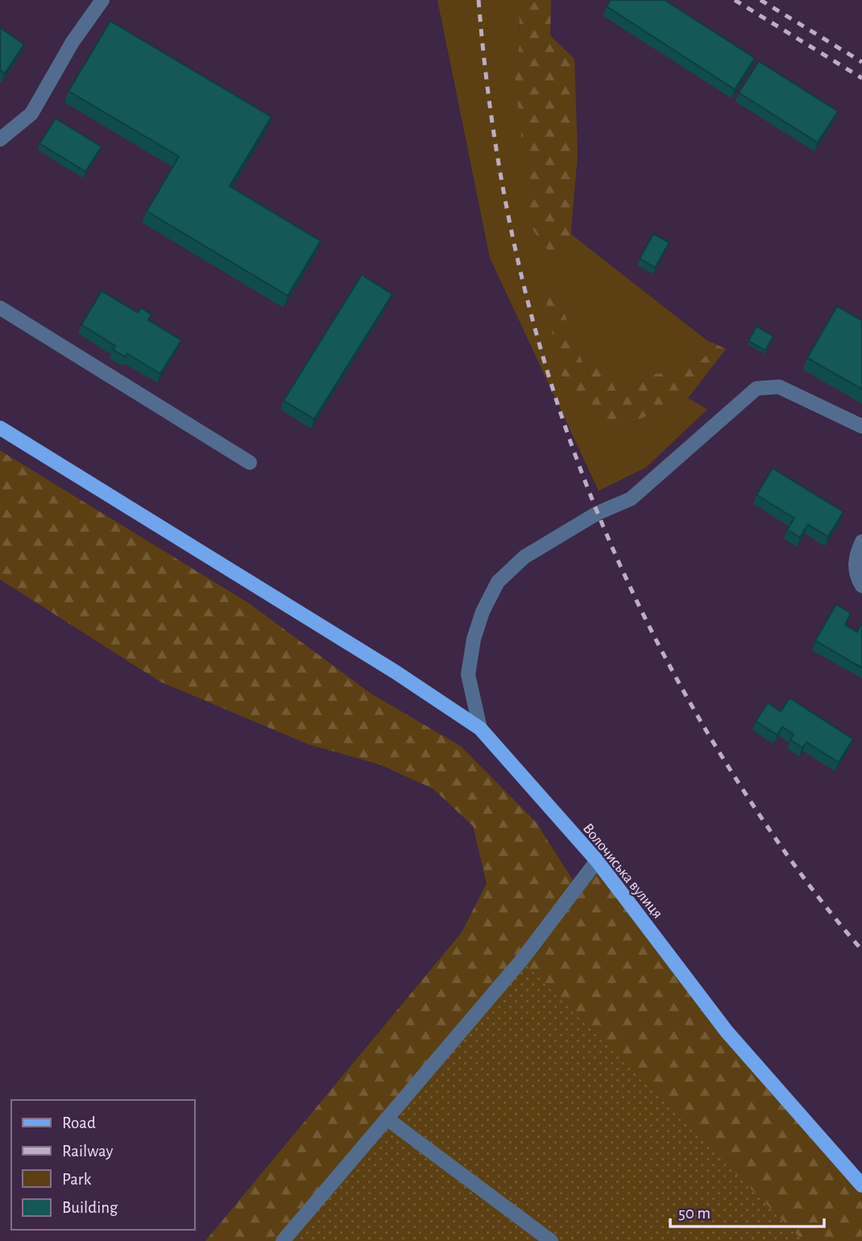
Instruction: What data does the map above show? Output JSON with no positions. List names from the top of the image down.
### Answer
{
  "streets": {
    "main road": ["Волочиська вулиця"]
  },
  "legend": [
    "Road",
    "Railway",
    "Park",
    "Building"
  ],
  "scale_bar": "50 m"
}
